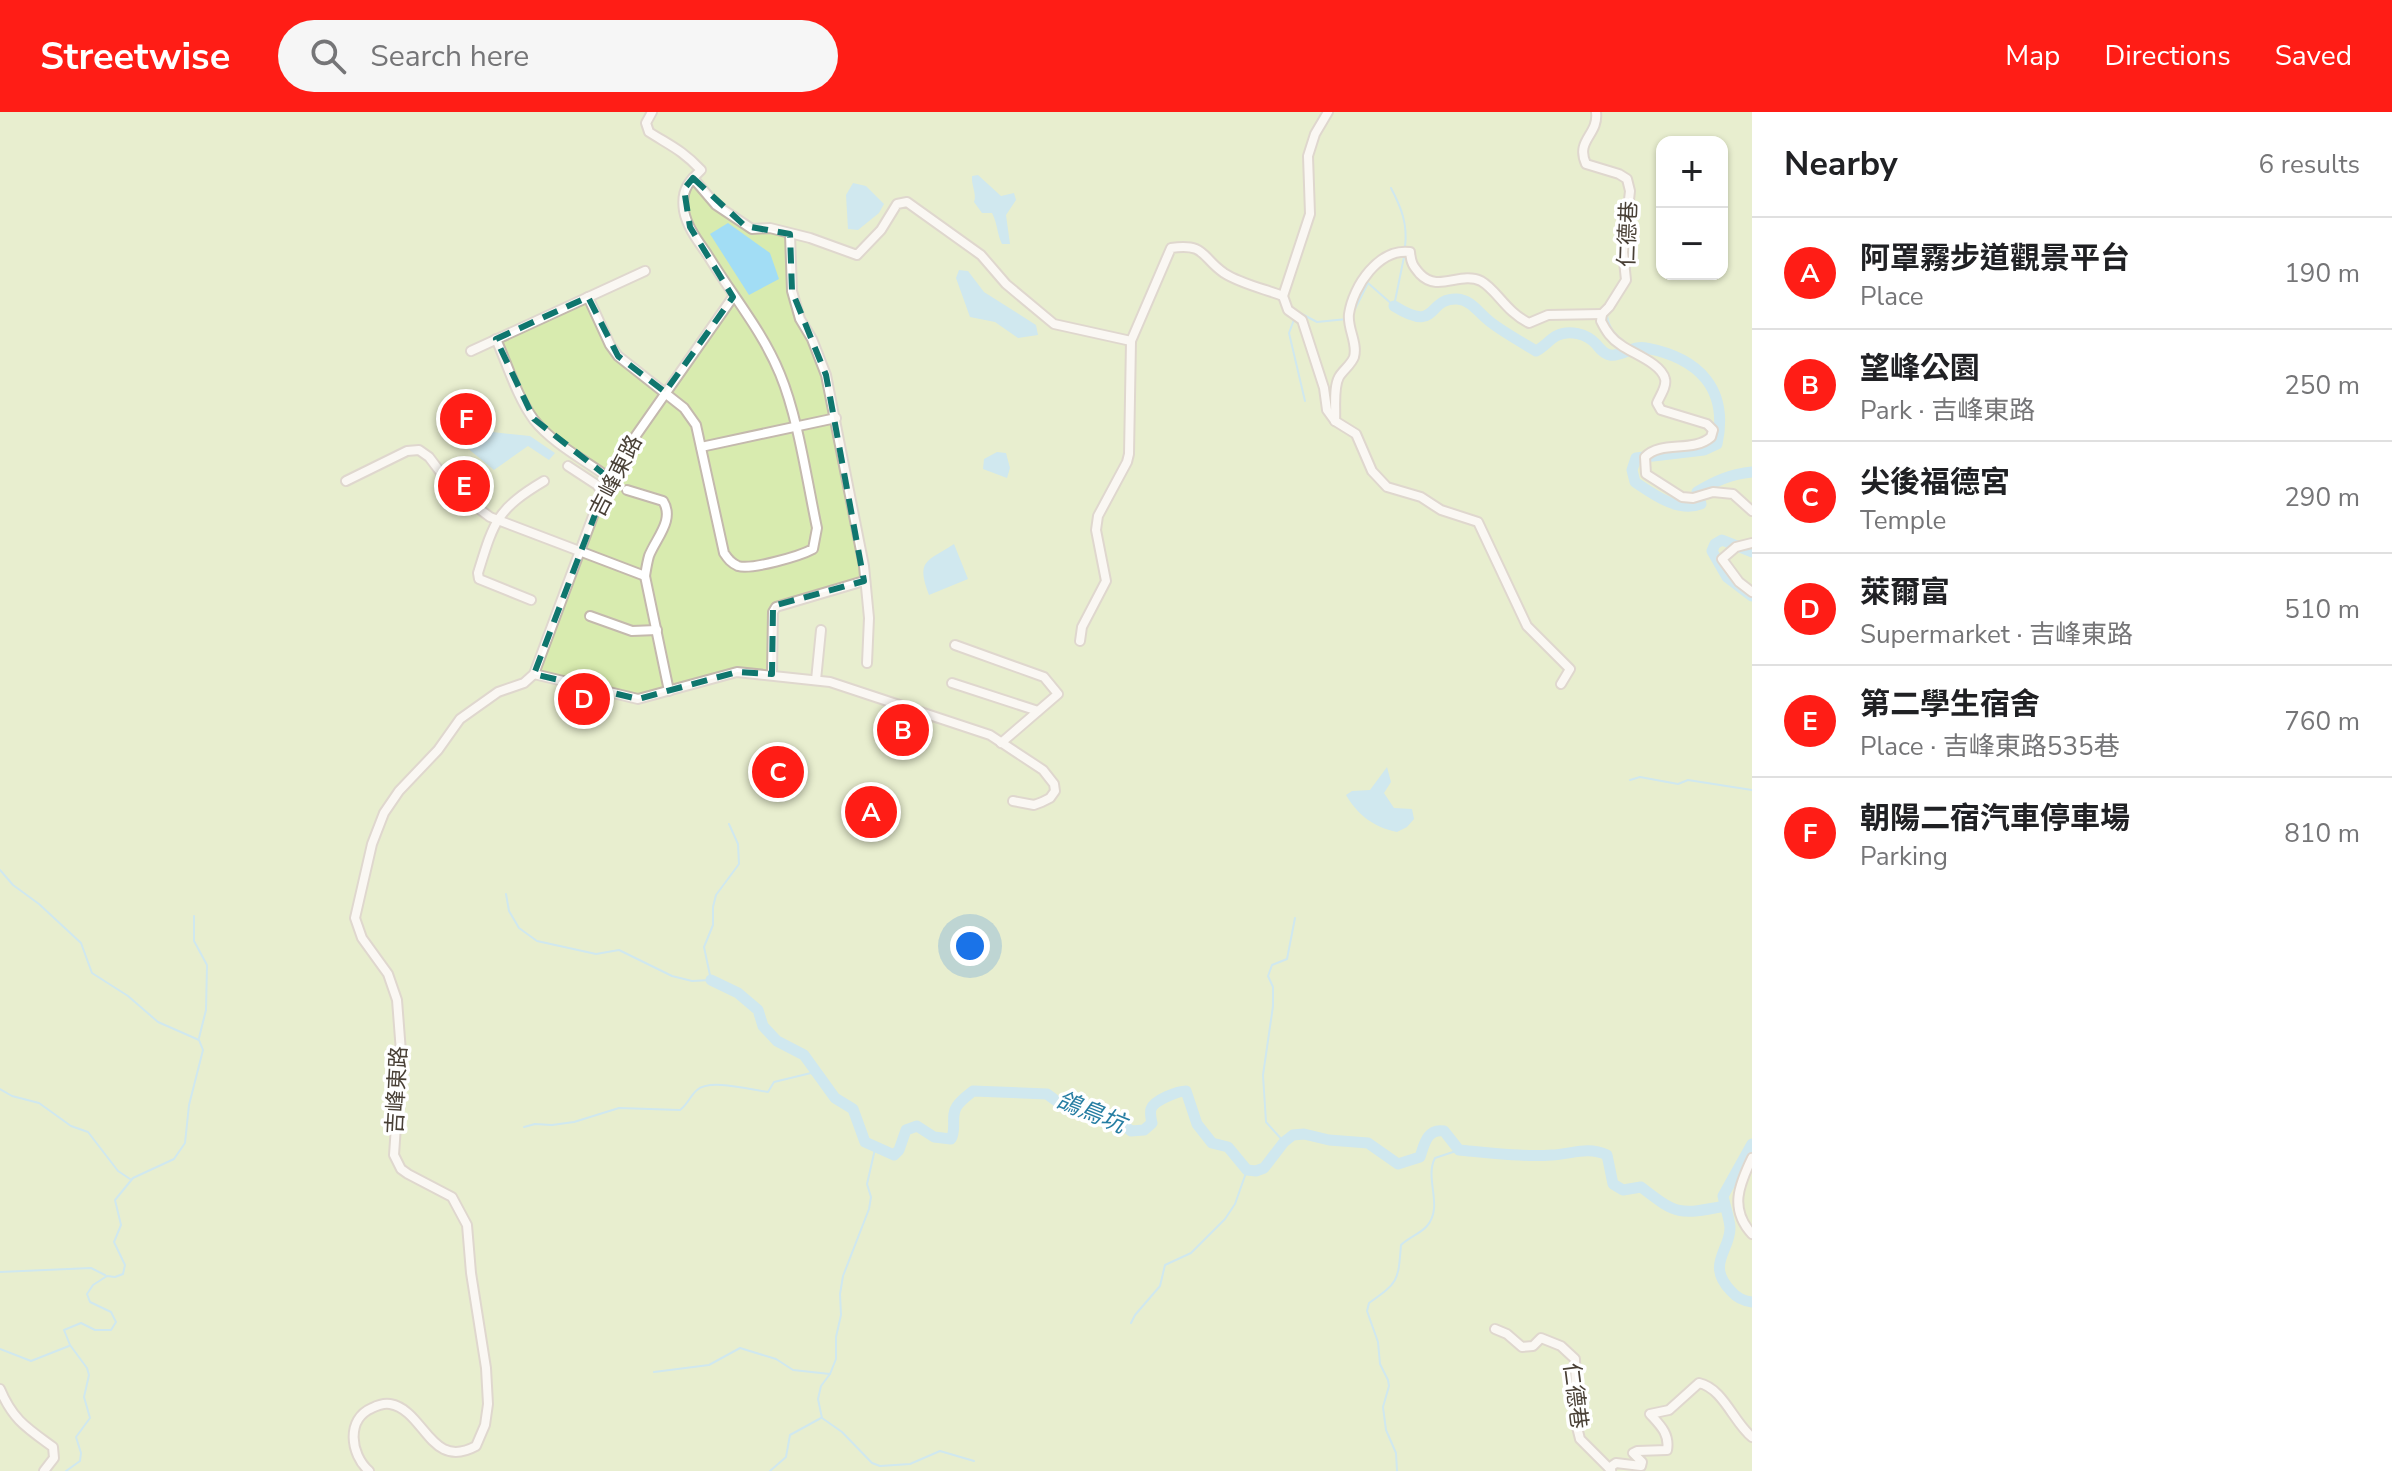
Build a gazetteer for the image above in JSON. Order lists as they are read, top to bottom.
{
  "streets": {
    "street": ["仁德巷", "吉峰東路"]
  },
  "water": ["鴿鳥坑"],
  "page": {
    "header": "Streetwise",
    "search": "Search here",
    "nav": ["Map", "Directions", "Saved"],
    "heading": ["Nearby", "6 results"],
    "map_buttons": ["+", "−"],
    "list": [
      {
        "mark": "A",
        "name": "阿罩霧步道觀景平台",
        "note": "Place",
        "value": "190 m"
      },
      {
        "mark": "B",
        "name": "望峰公園",
        "note": "Park · 吉峰東路",
        "value": "250 m"
      },
      {
        "mark": "C",
        "name": "尖後福德宮",
        "note": "Temple",
        "value": "290 m"
      },
      {
        "mark": "D",
        "name": "萊爾富",
        "note": "Supermarket · 吉峰東路",
        "value": "510 m"
      },
      {
        "mark": "E",
        "name": "第二學生宿舍",
        "note": "Place · 吉峰東路535巷",
        "value": "760 m"
      },
      {
        "mark": "F",
        "name": "朝陽二宿汽車停車場",
        "note": "Parking",
        "value": "810 m"
      }
    ],
    "pins": [
      "F",
      "E",
      "D",
      "B",
      "C",
      "A"
    ]
  }
}
